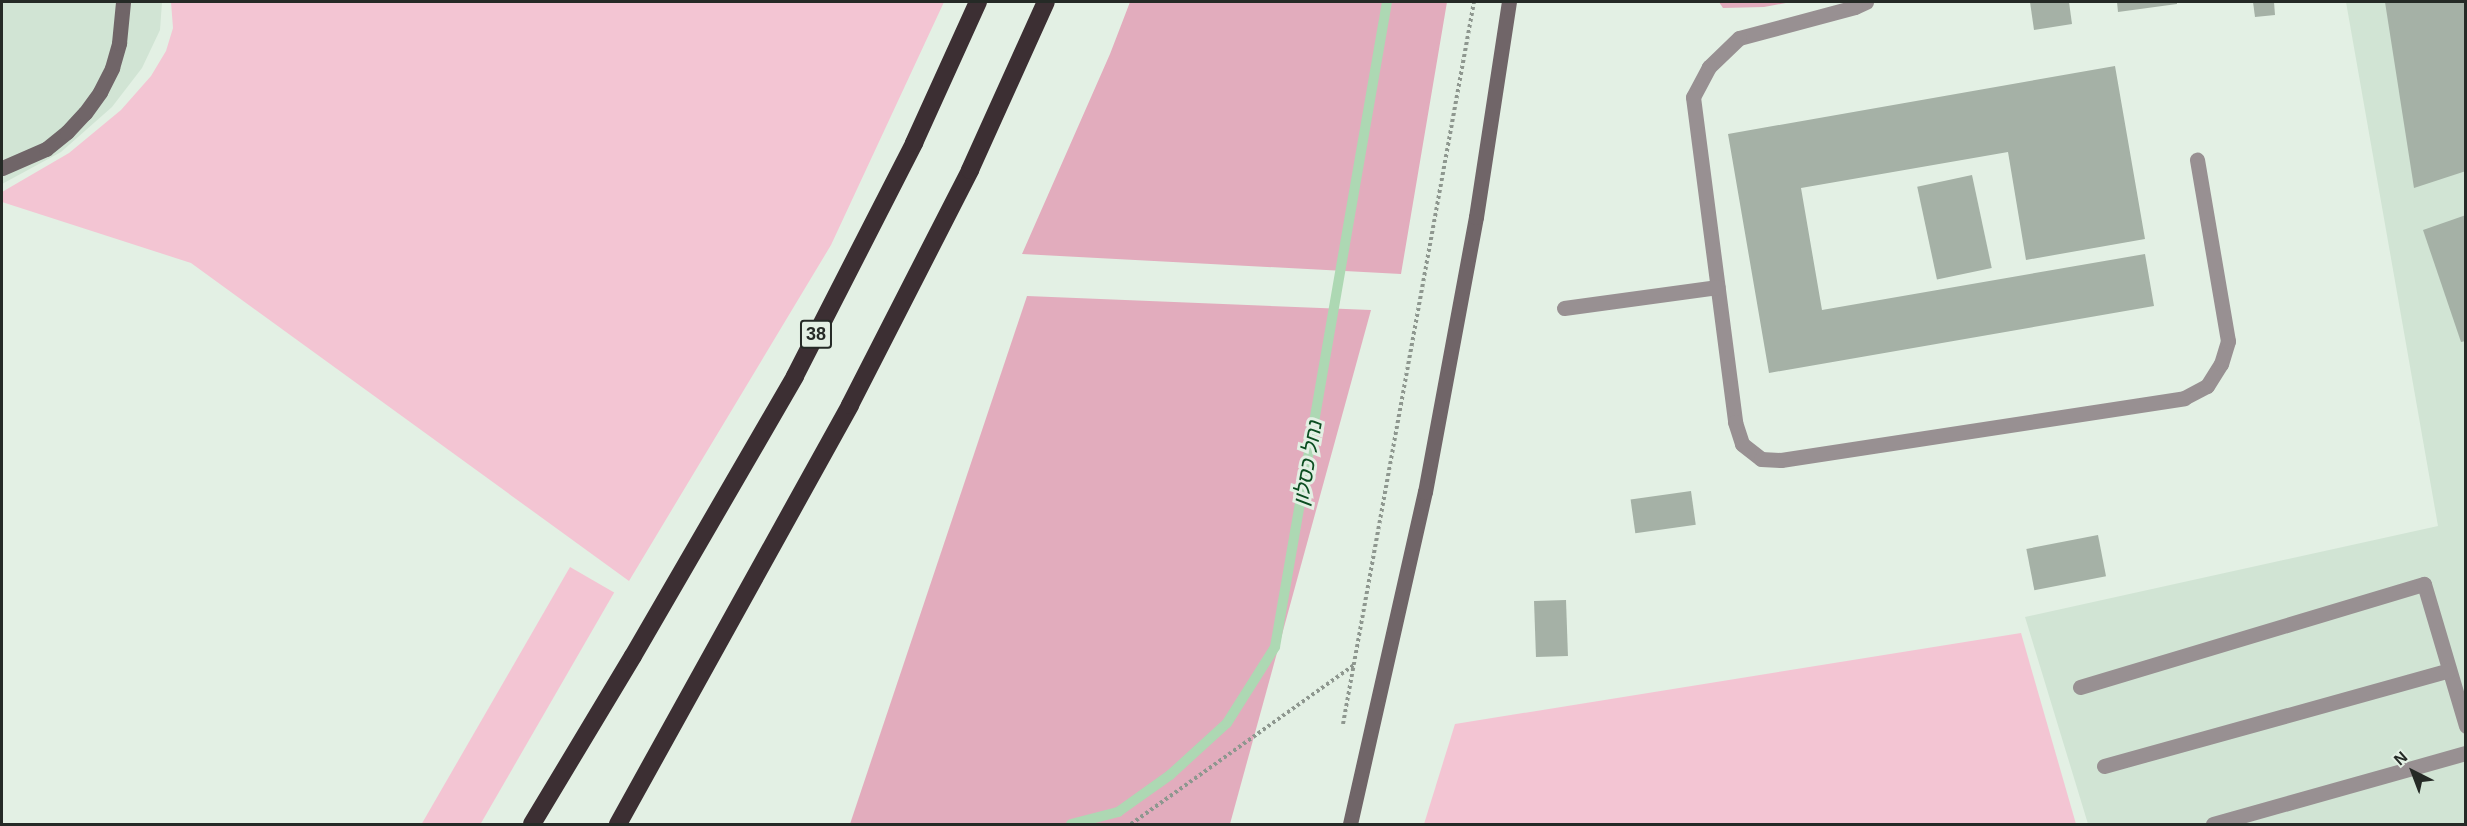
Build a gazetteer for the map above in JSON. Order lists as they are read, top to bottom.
{
  "streets": {
    "highway": ["38"]
  },
  "water": ["נחל כסלון"],
  "north": "top left"
}
